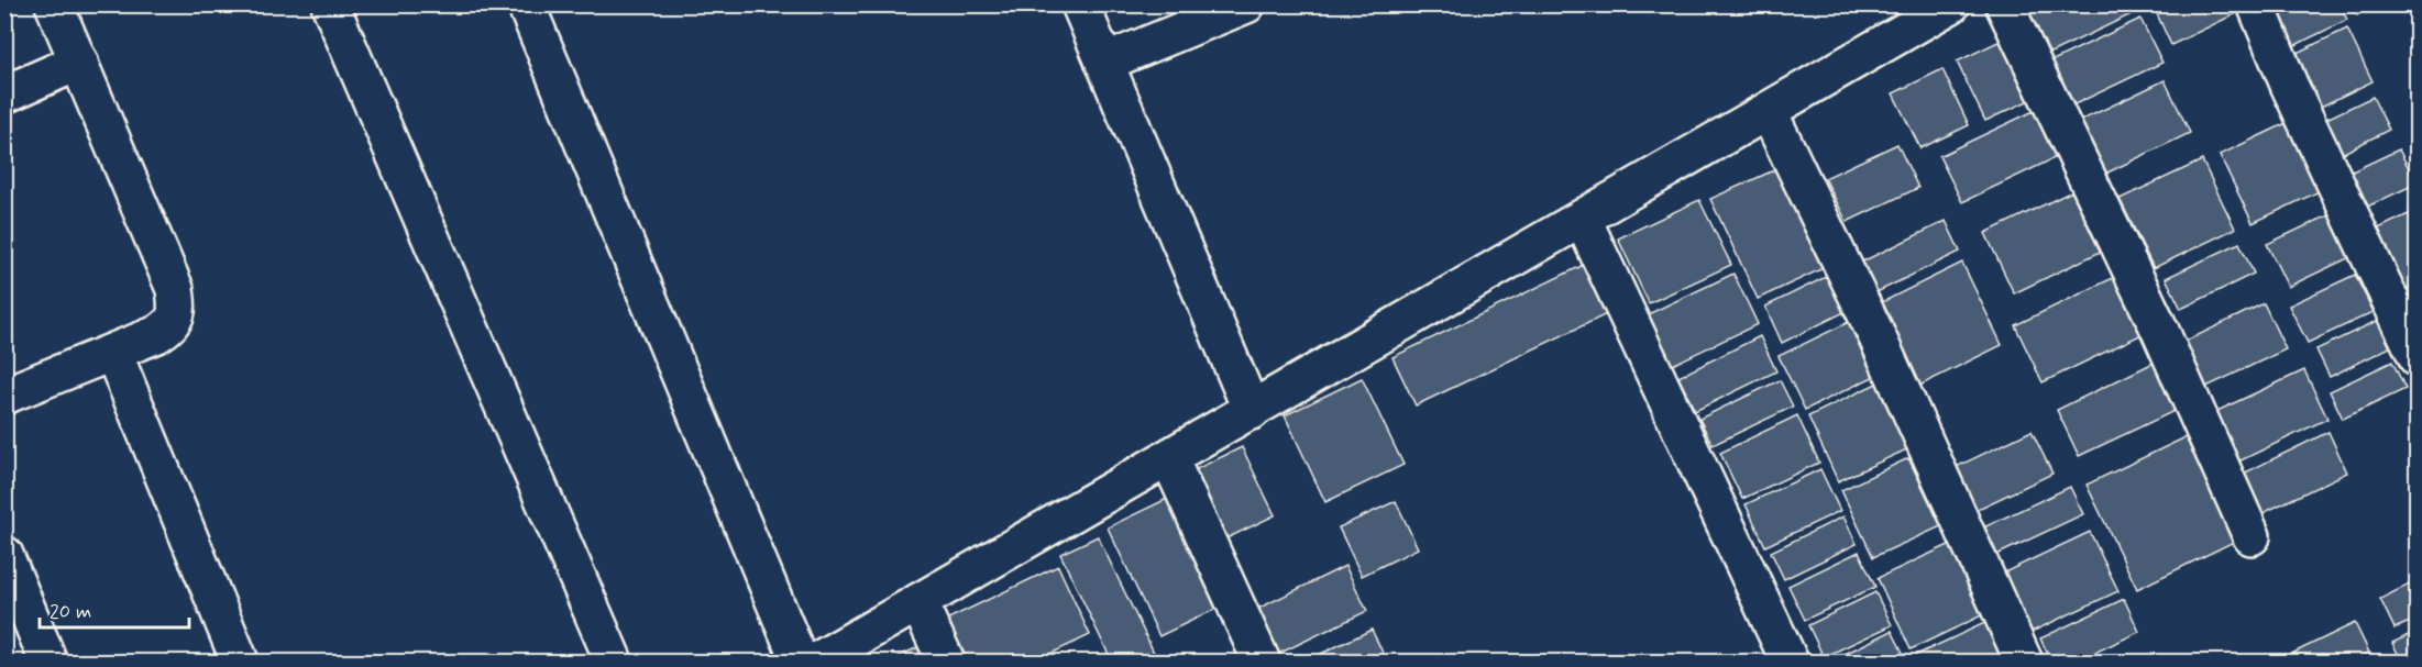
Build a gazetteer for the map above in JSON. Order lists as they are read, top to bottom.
{
  "scale_bar": "20 m"
}
